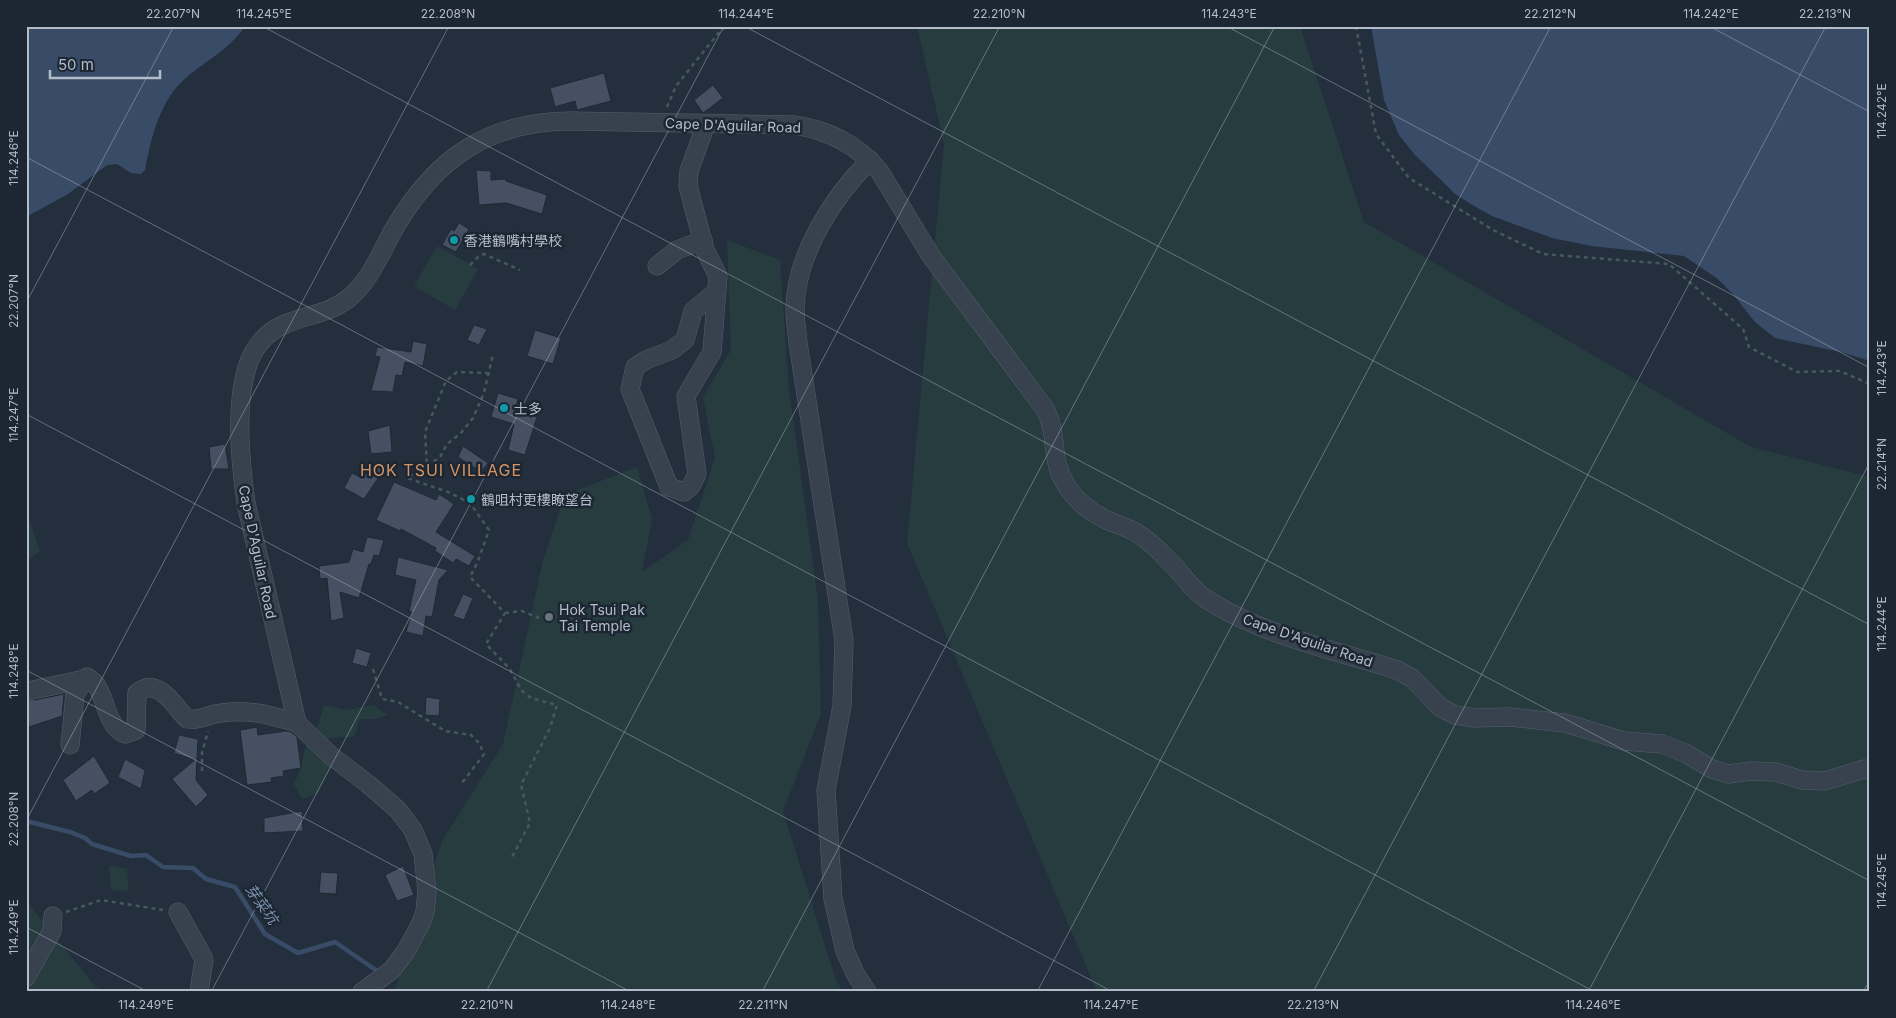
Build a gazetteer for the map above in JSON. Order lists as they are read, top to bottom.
{
  "streets": {
    "street": ["Cape D'Aguilar Road"]
  },
  "districts": ["HOK TSUI VILLAGE"],
  "water": ["芽菜坑"],
  "places": [
    "香港鶴嘴村學校",
    "士多",
    "鶴咀村更樓瞭望台",
    "Hok Tsui Pak Tai Temple"
  ],
  "scale_bar": "50 m",
  "coordinates": [
    "22.207°N",
    "114.245°E",
    "22.208°N",
    "114.244°E",
    "22.210°N",
    "114.243°E",
    "22.212°N",
    "114.242°E",
    "22.213°N",
    "114.246°E",
    "114.247°E",
    "22.214°N",
    "114.248°E",
    "114.249°E",
    "22.211°N"
  ]
}
